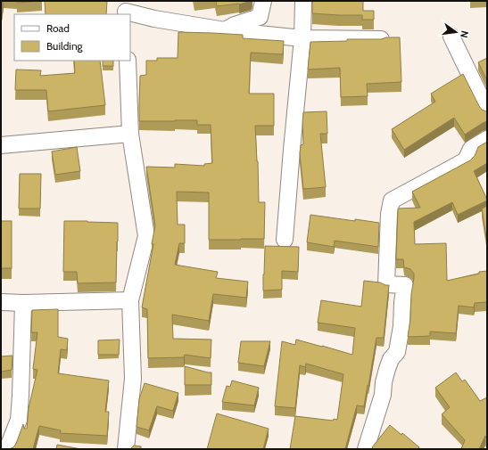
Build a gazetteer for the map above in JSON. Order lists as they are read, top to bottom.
{
  "legend": ["Road", "Building"],
  "north": "right"
}
